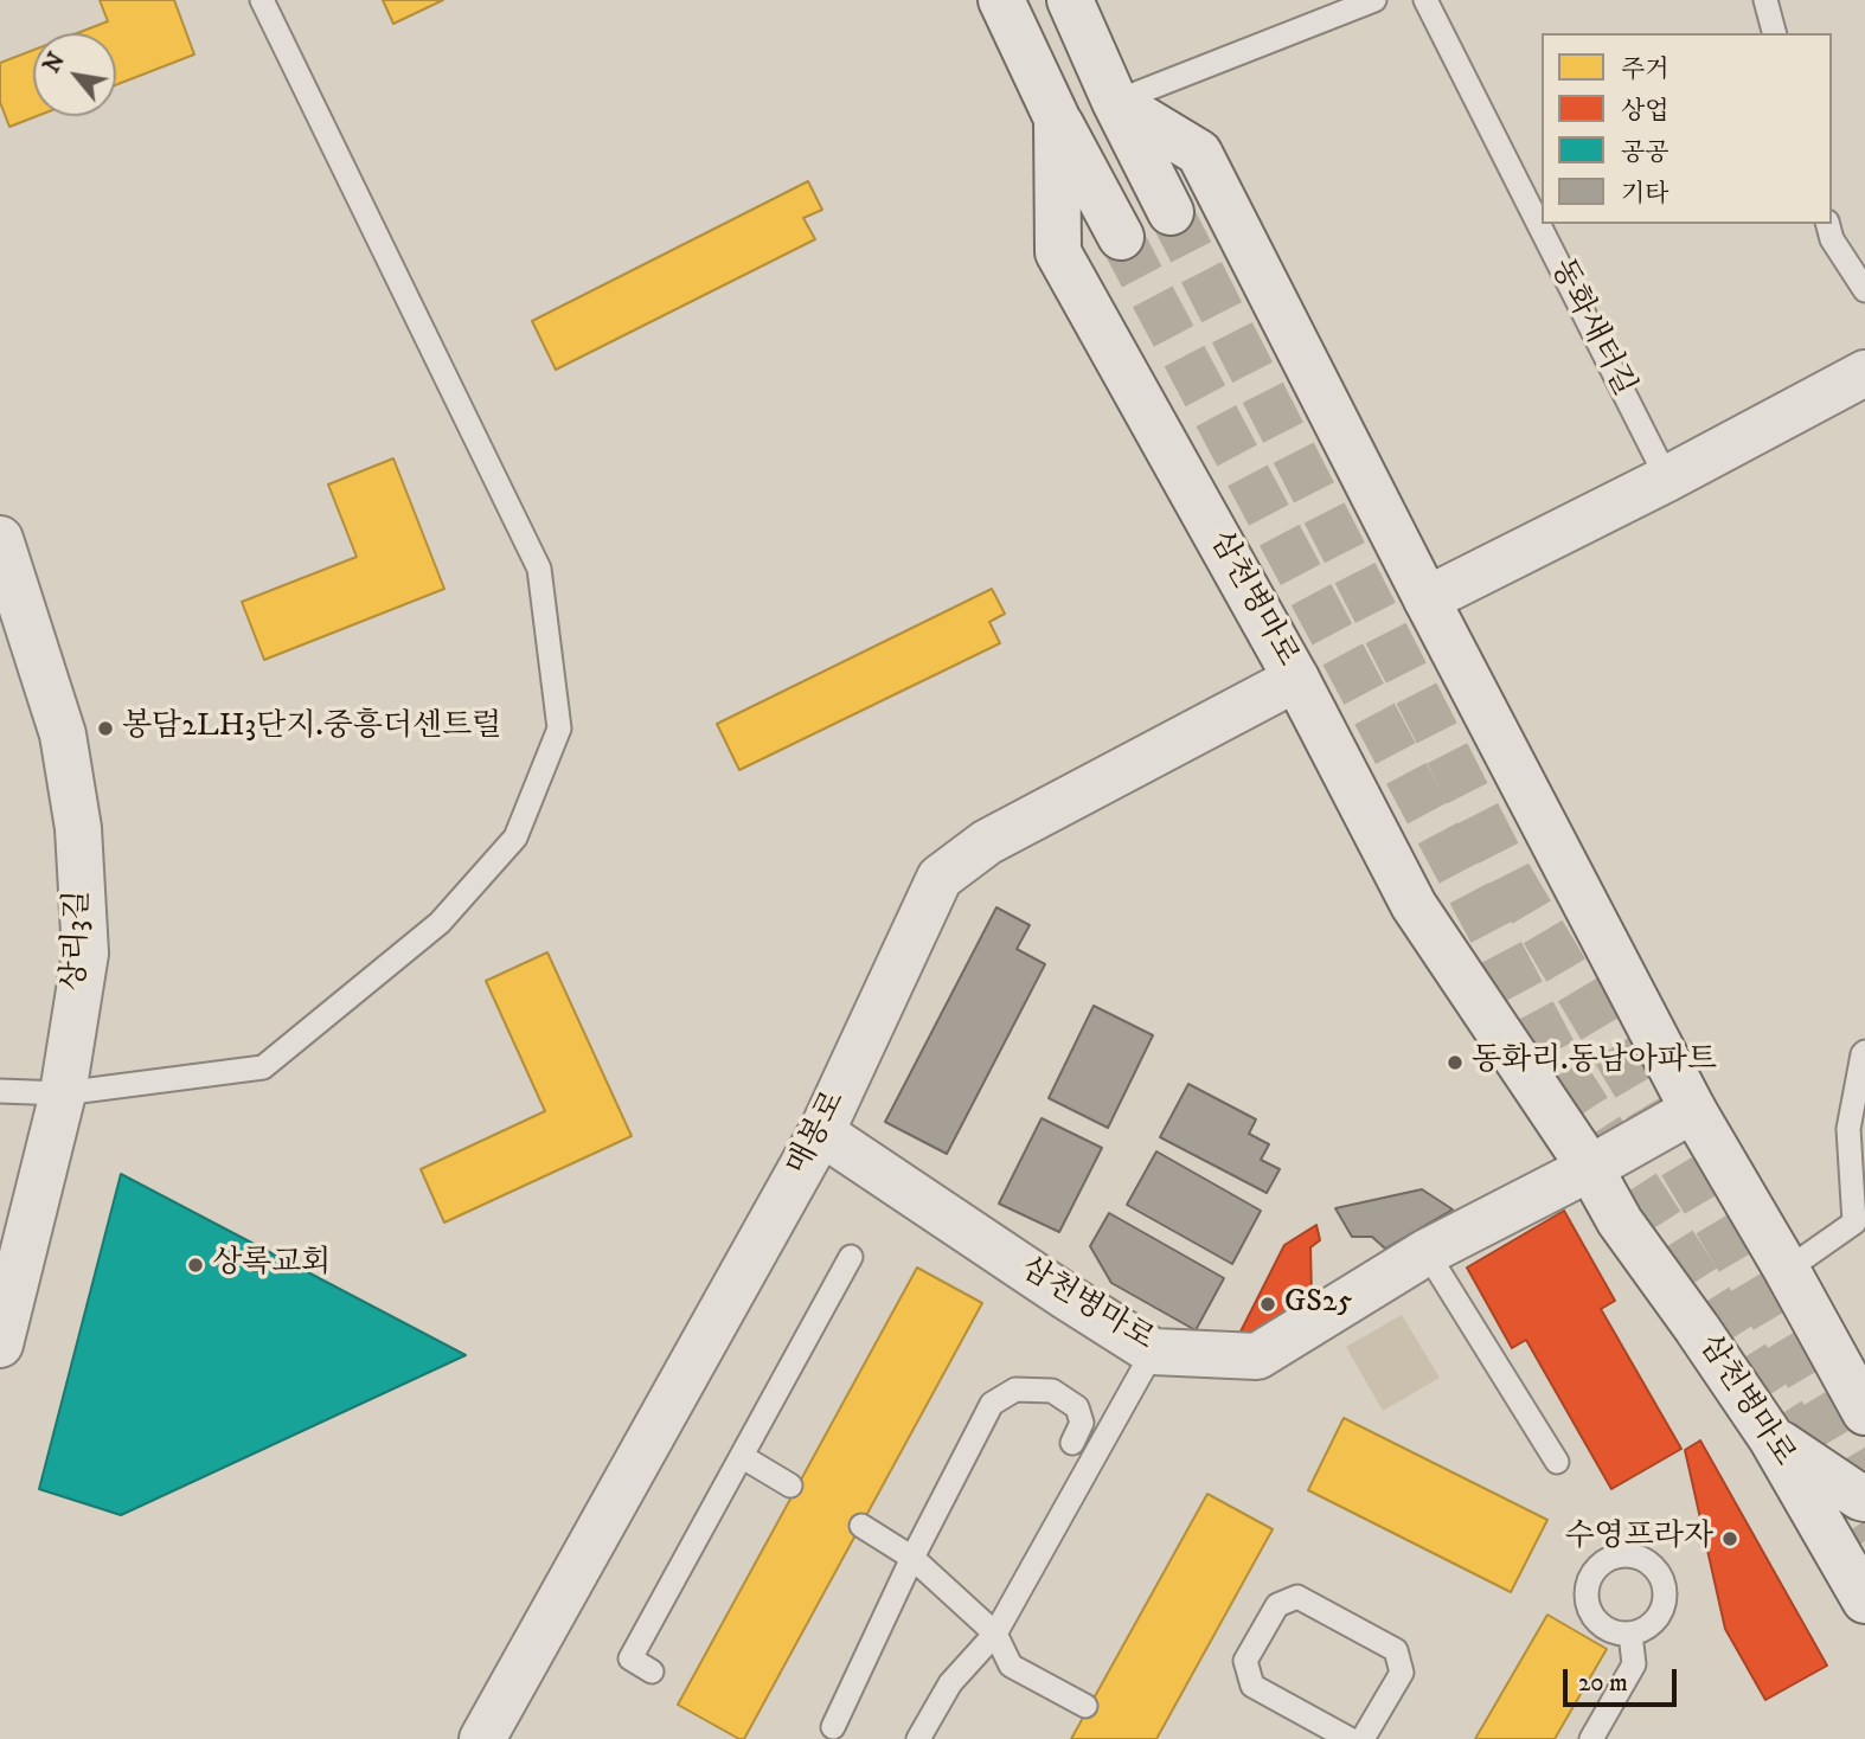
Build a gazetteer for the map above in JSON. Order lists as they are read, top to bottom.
{
  "streets": {
    "main road": ["삼천병마로", "상리3길", "매봉로"],
    "lane": ["동화새터길"]
  },
  "crossings": [
    ["삼천병마로", "매봉로"]
  ],
  "places": [
    "봉담2LH3단지.중흥더센트럴",
    "동화리.동남아파트",
    "상록교회",
    "GS25",
    "수영프라자"
  ],
  "legend": [
    "주거",
    "상업",
    "공공",
    "기타"
  ],
  "scale_bar": "20 m",
  "north": "top left"
}
